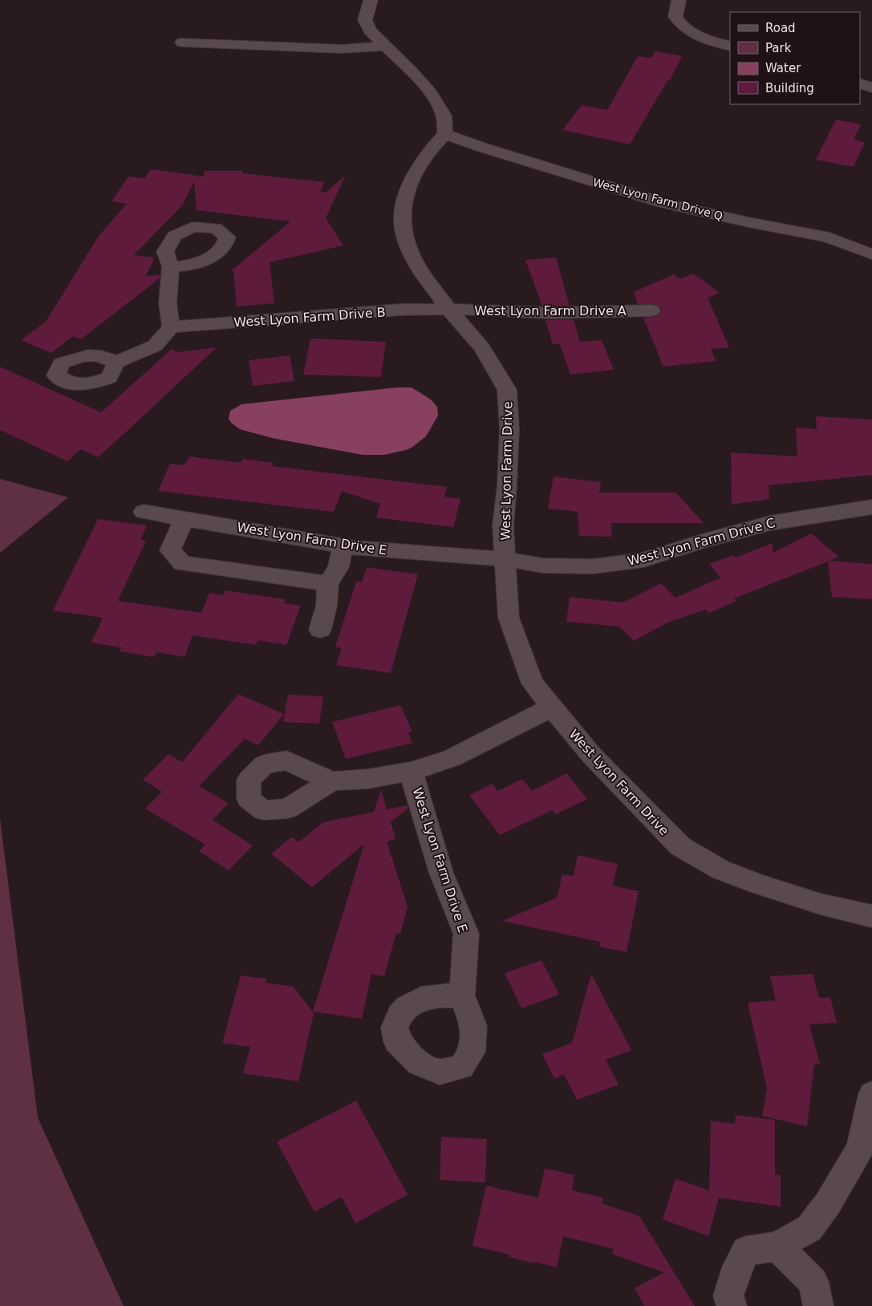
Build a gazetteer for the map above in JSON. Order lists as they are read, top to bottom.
{
  "streets": {
    "street": [
      "West Lyon Farm Drive Q",
      "West Lyon Farm Drive A",
      "West Lyon Farm Drive B",
      "West Lyon Farm Drive",
      "West Lyon Farm Drive E",
      "West Lyon Farm Drive C"
    ]
  },
  "crossings": [
    ["West Lyon Farm Drive Q", "West Lyon Farm Drive"],
    ["West Lyon Farm Drive A", "West Lyon Farm Drive B"],
    ["West Lyon Farm Drive A", "West Lyon Farm Drive"],
    ["West Lyon Farm Drive B", "West Lyon Farm Drive"],
    ["West Lyon Farm Drive", "West Lyon Farm Drive E"],
    ["West Lyon Farm Drive", "West Lyon Farm Drive C"],
    ["West Lyon Farm Drive E", "West Lyon Farm Drive C"]
  ],
  "legend": [
    "Road",
    "Park",
    "Water",
    "Building"
  ]
}
